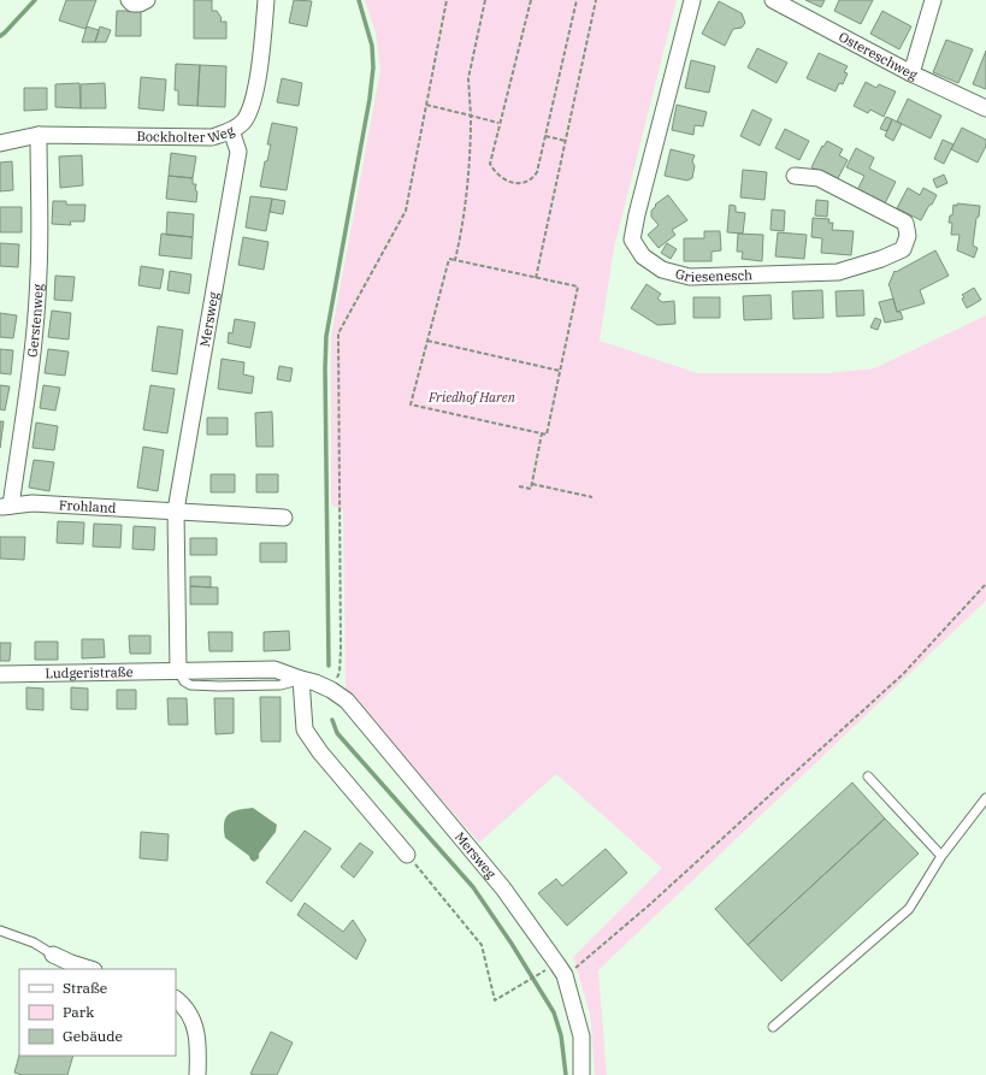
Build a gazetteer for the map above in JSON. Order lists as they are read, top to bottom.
{
  "streets": {
    "street": [
      "Ostereschweg",
      "Bockholter Weg",
      "Griesenesch",
      "Gerstenweg",
      "Mersweg",
      "Frohland",
      "Ludgeristraße"
    ]
  },
  "crossings": [
    ["Bockholter Weg", "Gerstenweg"],
    ["Bockholter Weg", "Mersweg"],
    ["Gerstenweg", "Frohland"],
    ["Mersweg", "Frohland"],
    ["Mersweg", "Ludgeristraße"]
  ],
  "parks": ["Friedhof Haren"],
  "legend": ["Straße", "Park", "Gebäude"]
}
